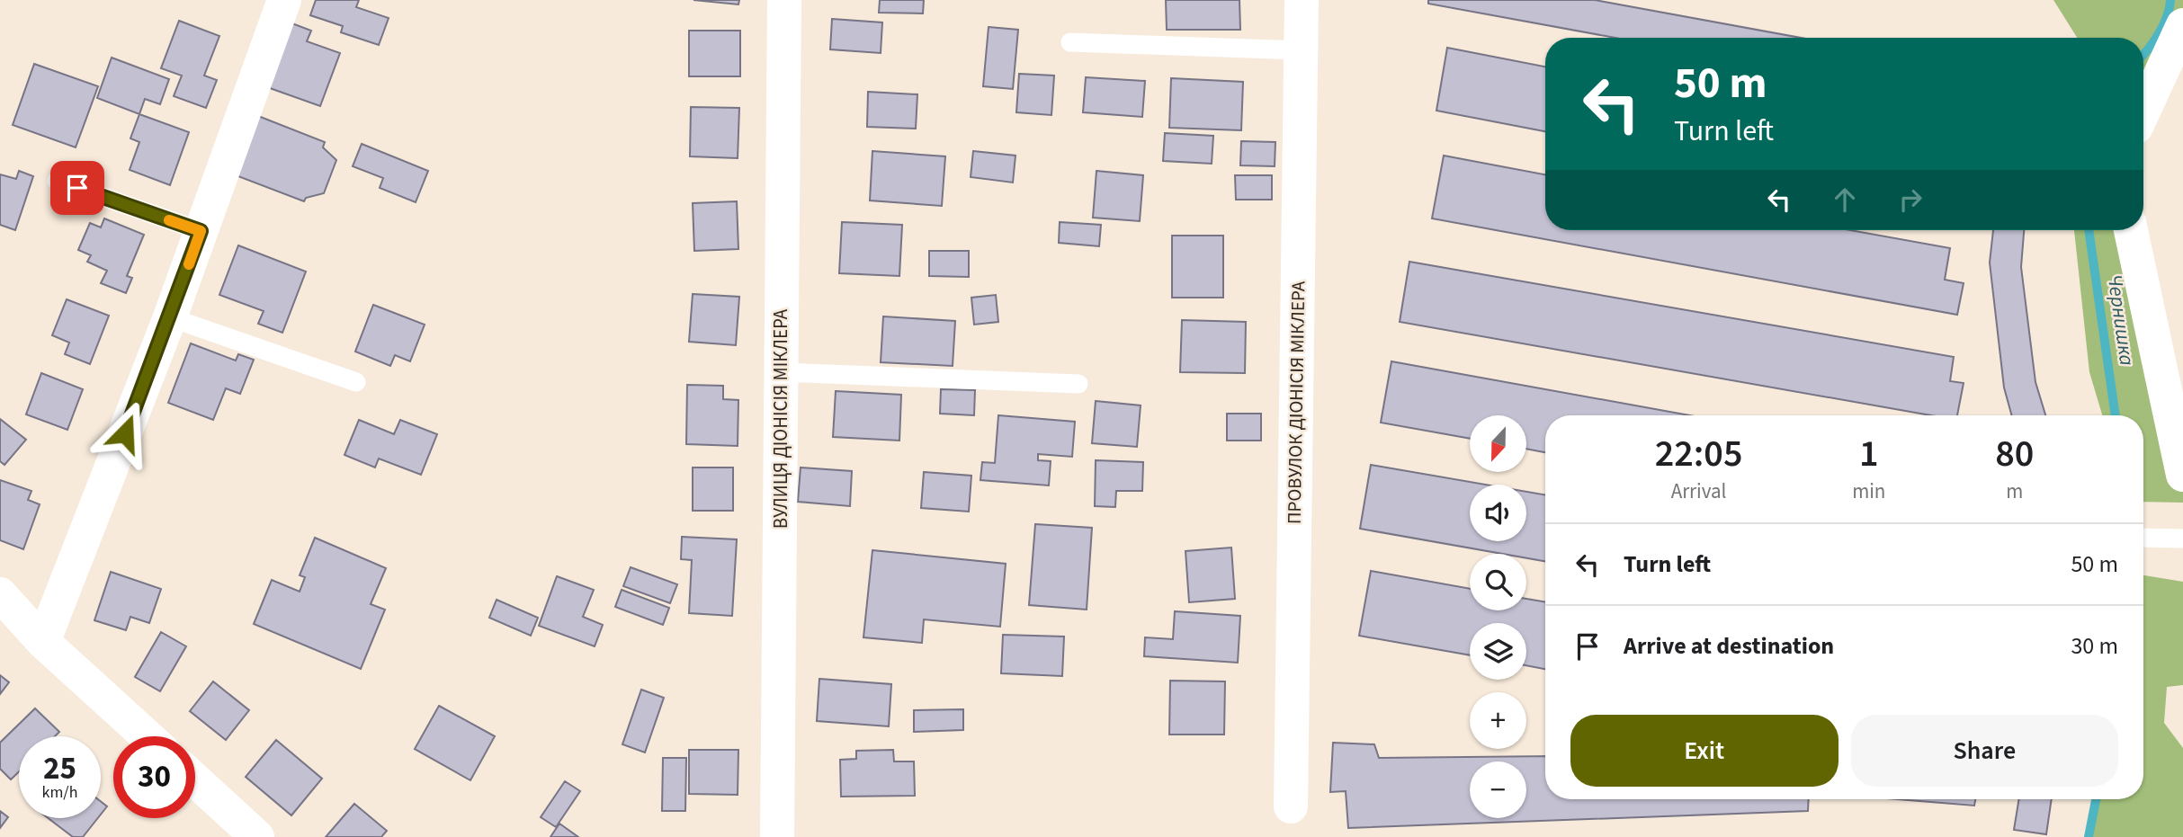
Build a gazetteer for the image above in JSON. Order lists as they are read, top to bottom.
{
  "streets": {
    "street": ["ПРОВУЛОК ДІОНІСІЯ МІКЛЕРА", "ВУЛИЦЯ ДІОНІСІЯ МІКЛЕРА"]
  },
  "water": ["Чернишка"],
  "north": "bottom",
  "page": {
    "turn": ["50 m", "Turn left"],
    "map_buttons": ["+", "−"],
    "eta": [
      "22:05",
      "Arrival",
      "1",
      "min",
      "80",
      "m"
    ],
    "list": [
      {
        "name": "Turn left",
        "value": "50 m"
      },
      {
        "name": "Arrive at destination",
        "value": "30 m"
      }
    ],
    "buttons": ["Exit", "Share"],
    "speed": "25 km/h",
    "limit": "30"
  }
}
